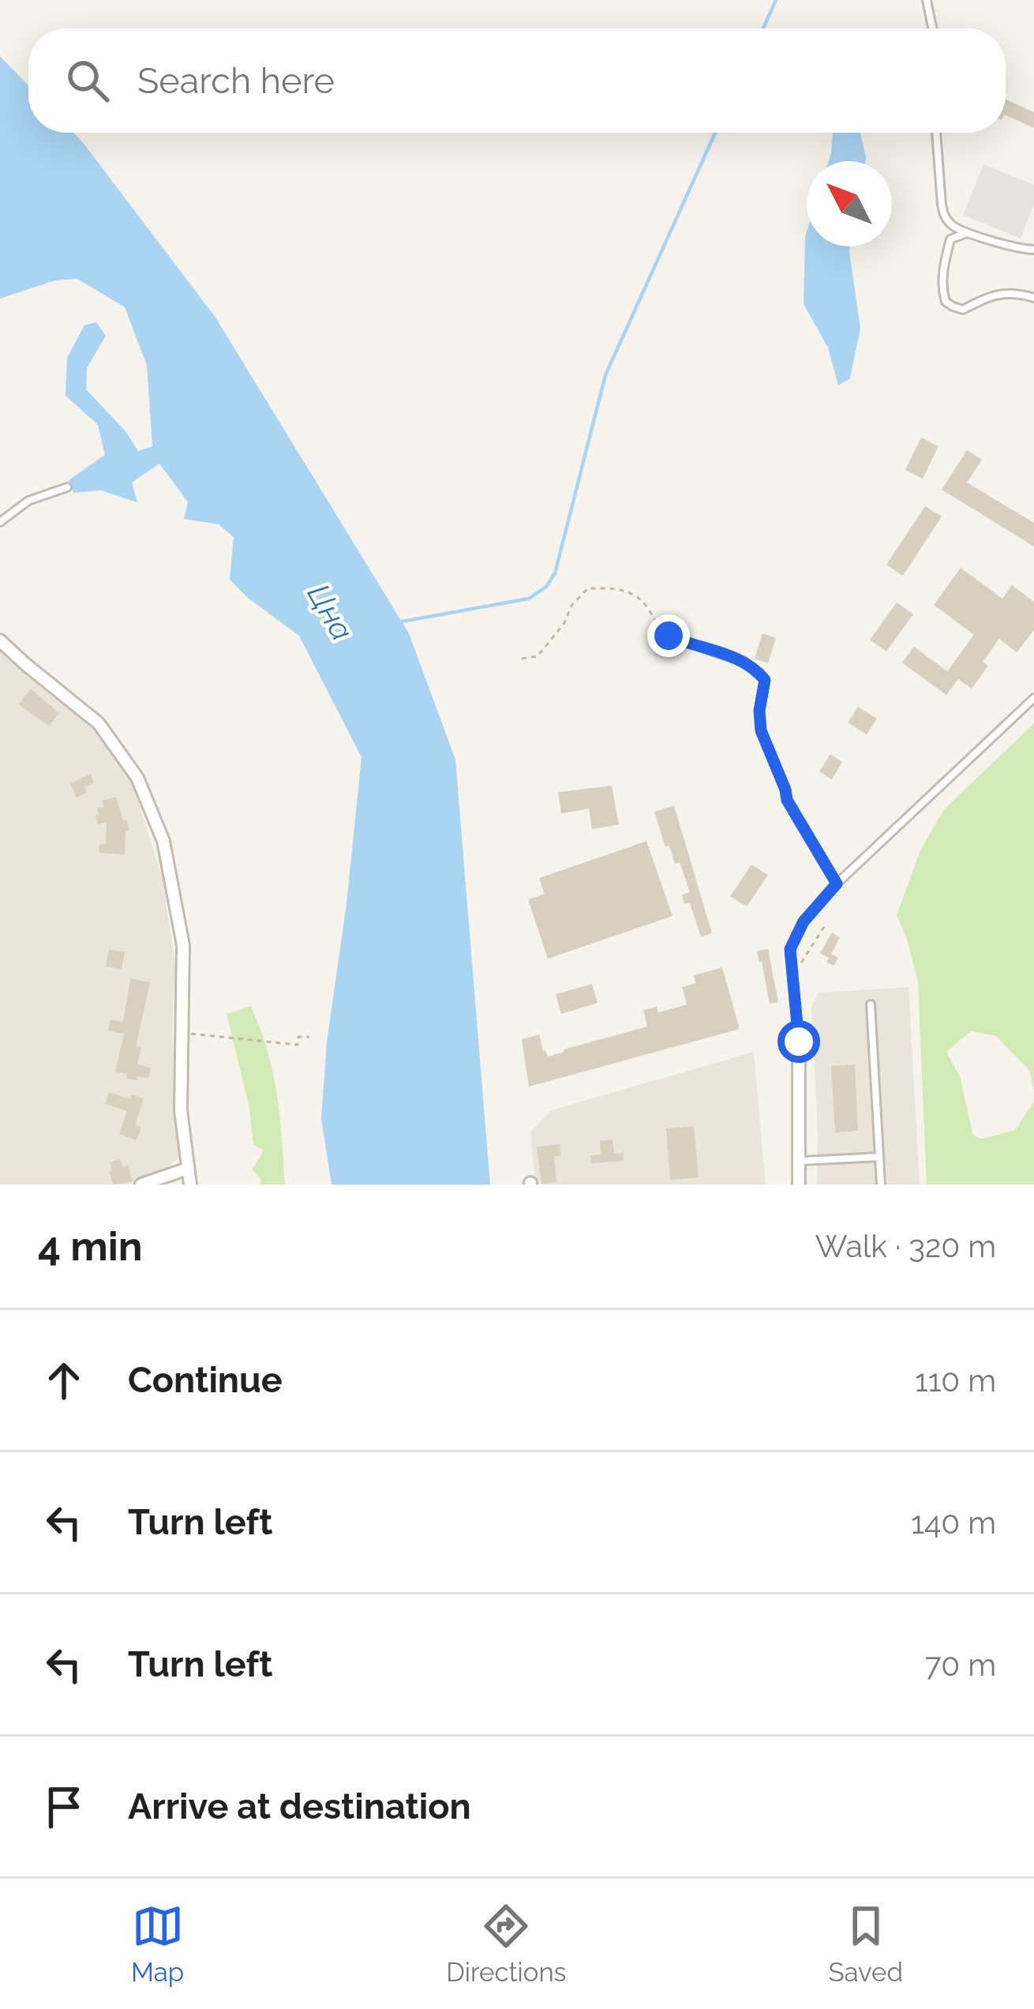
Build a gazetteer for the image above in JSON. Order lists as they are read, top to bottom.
{
  "water": ["Цна"],
  "north": "top left",
  "page": {
    "search": "Search here",
    "heading": ["4 min", "Walk · 320 m"],
    "list": [
      ["Continue", "110 m"],
      ["Turn left", "140 m"],
      ["Turn left", "70 m"],
      "Arrive at destination"
    ],
    "nav": ["Map", "Directions", "Saved"]
  }
}
